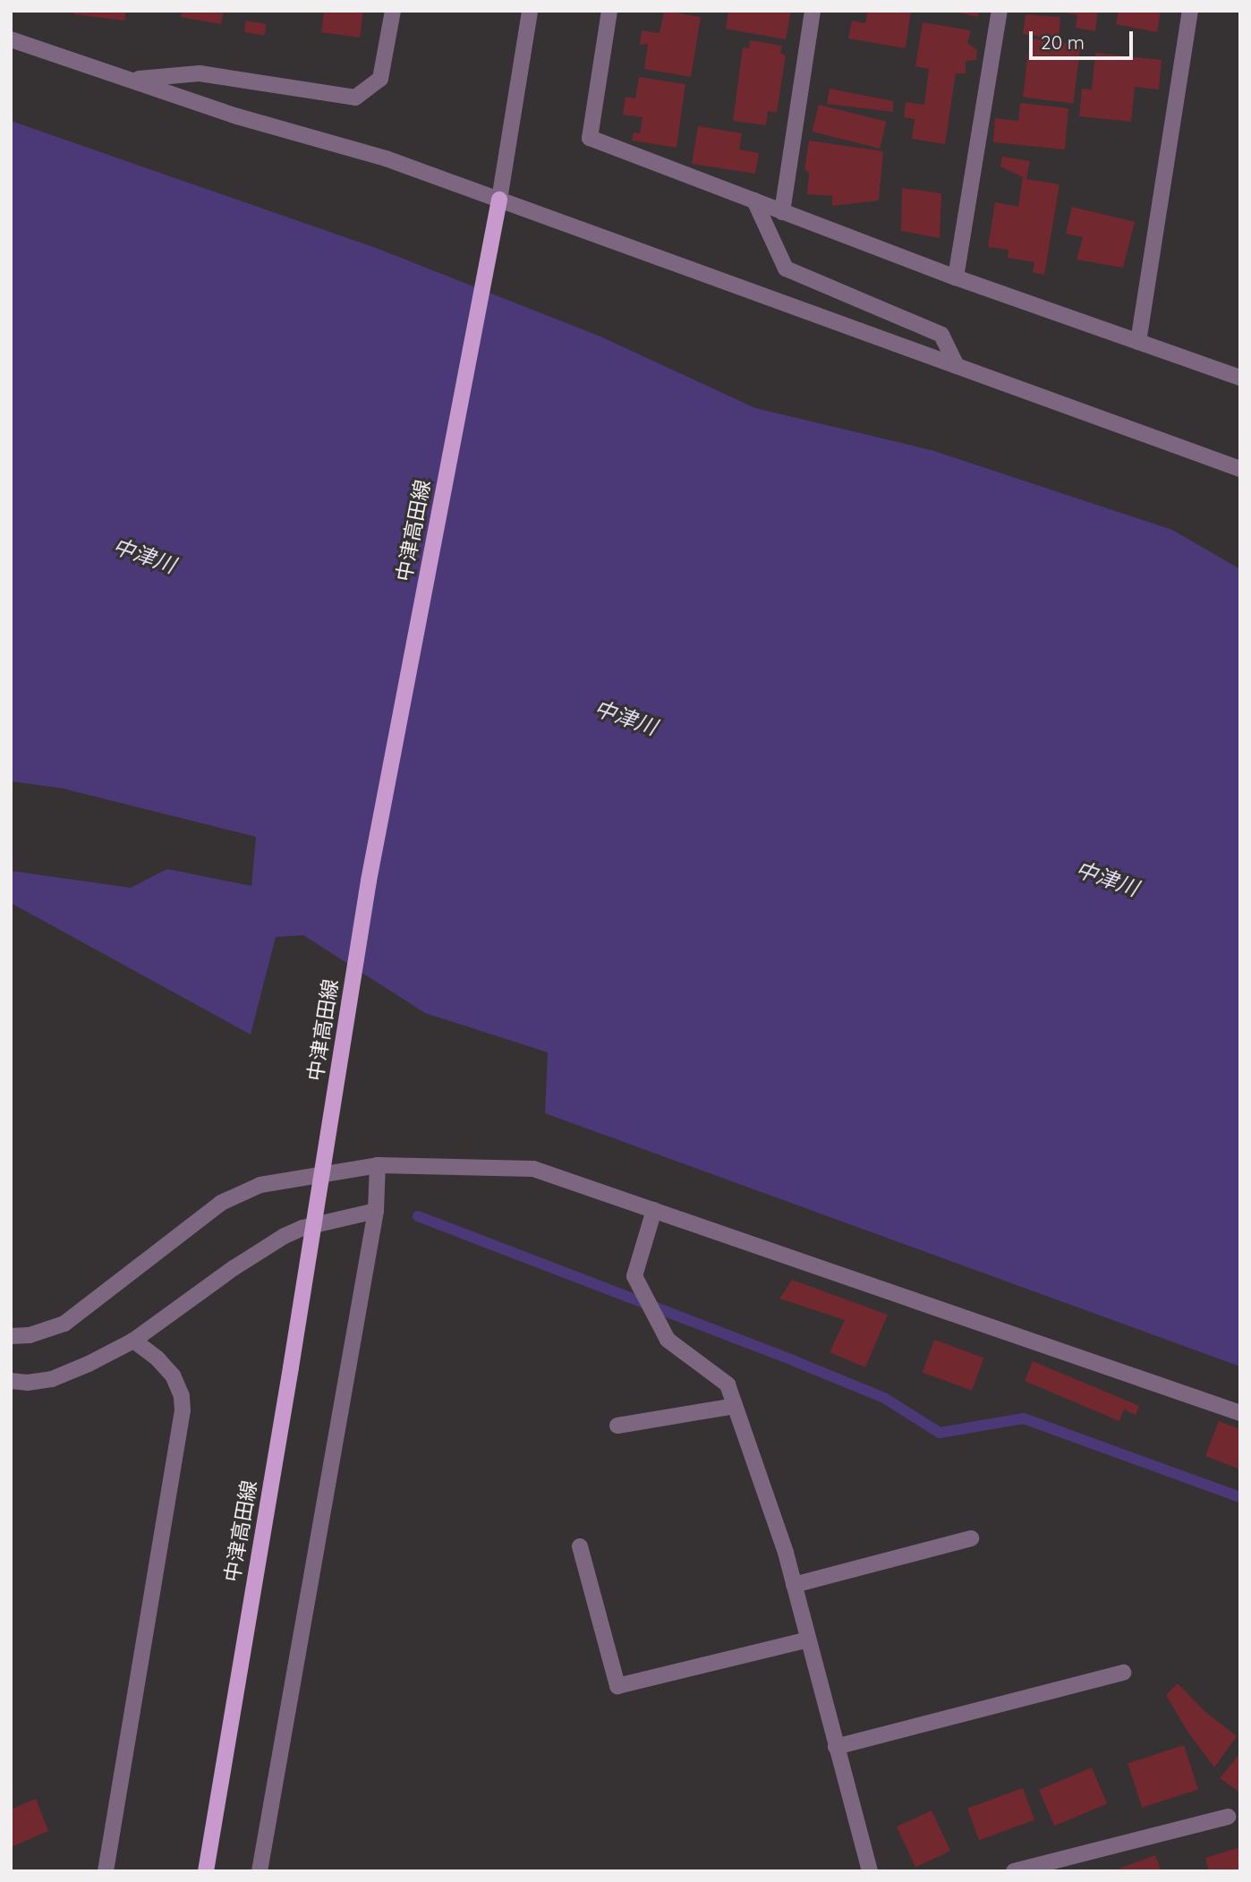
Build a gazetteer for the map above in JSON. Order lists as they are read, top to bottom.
{
  "streets": {
    "main road": ["中津高田線"]
  },
  "water": ["中津川"],
  "scale_bar": "20 m"
}
